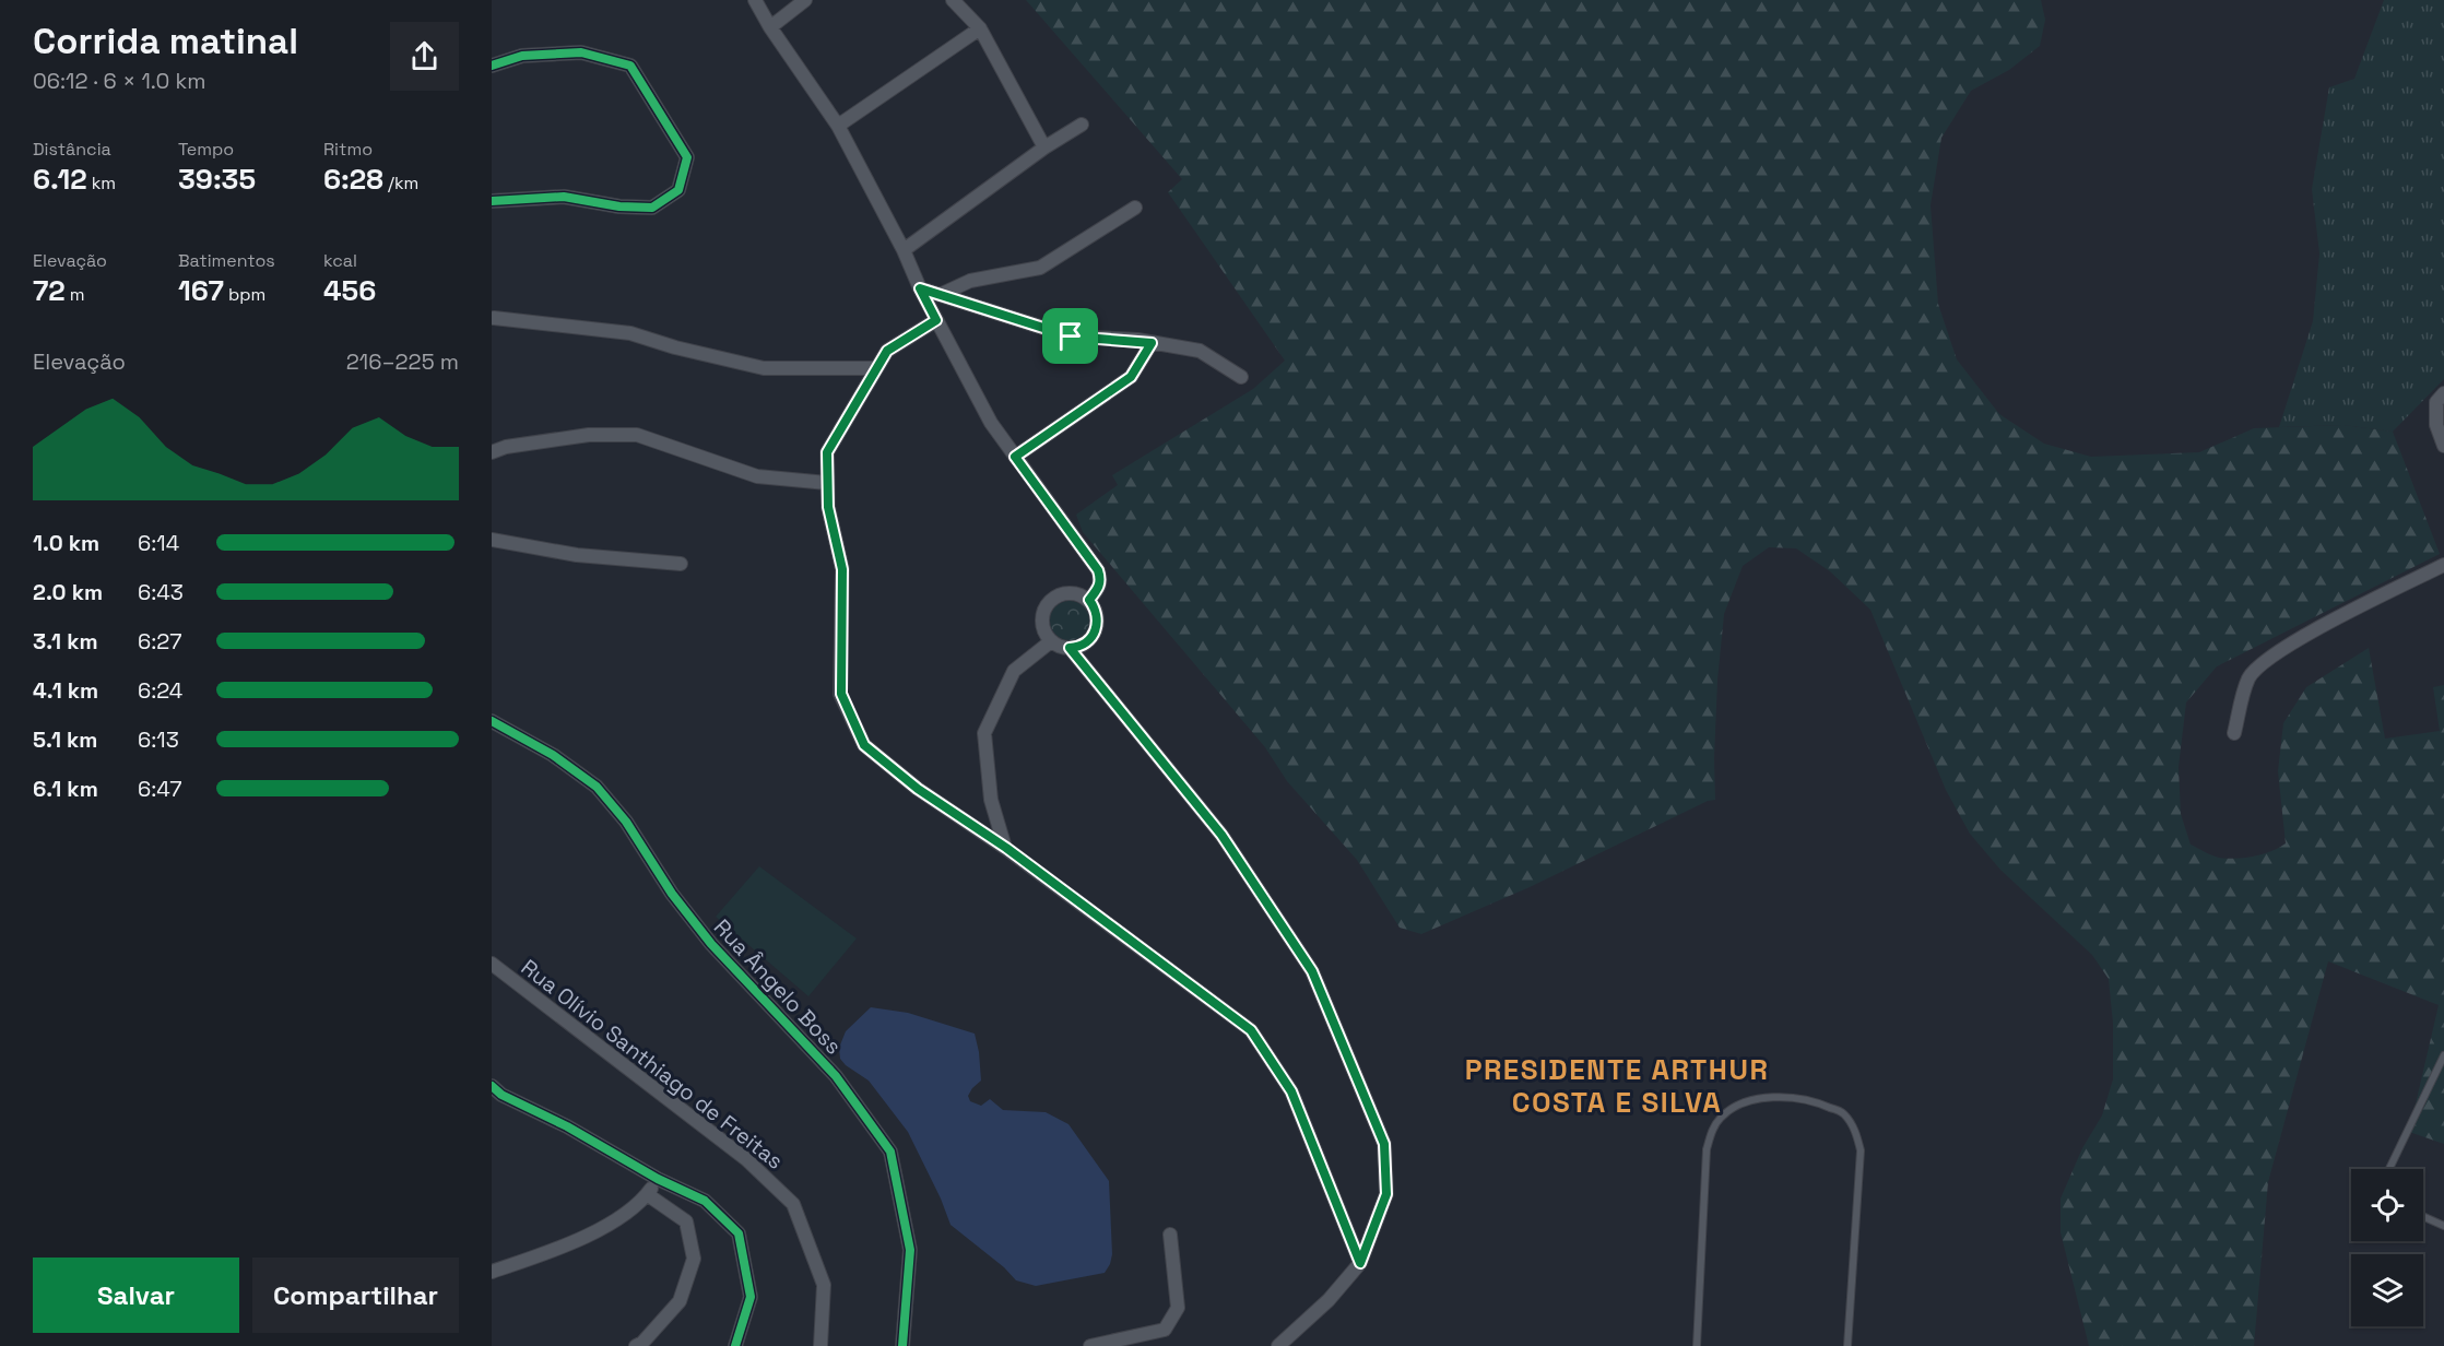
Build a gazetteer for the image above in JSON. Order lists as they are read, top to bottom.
{
  "streets": {
    "street": ["Rua Ângelo Boss", "Rua Olívio Santhiago de Freitas"]
  },
  "districts": ["PRESIDENTE ARTHUR COSTA E SILVA"],
  "page": {
    "heading": ["Corrida matinal", "06:12 · 6 × 1.0 km"],
    "stats": [
      ["Distância", "6.12 km"],
      ["Tempo", "39:35"],
      ["Ritmo", "6:28 /km"],
      ["Elevação", "72 m"],
      ["Batimentos", "167 bpm"],
      ["kcal", "456"]
    ],
    "chart": ["Elevação", "216–225 m"],
    "list": [
      {
        "name": "1.0 km",
        "note": "6:14"
      },
      {
        "name": "2.0 km",
        "note": "6:43"
      },
      {
        "name": "3.1 km",
        "note": "6:27"
      },
      {
        "name": "4.1 km",
        "note": "6:24"
      },
      {
        "name": "5.1 km",
        "note": "6:13"
      },
      {
        "name": "6.1 km",
        "note": "6:47"
      }
    ],
    "buttons": ["Salvar", "Compartilhar"]
  }
}
